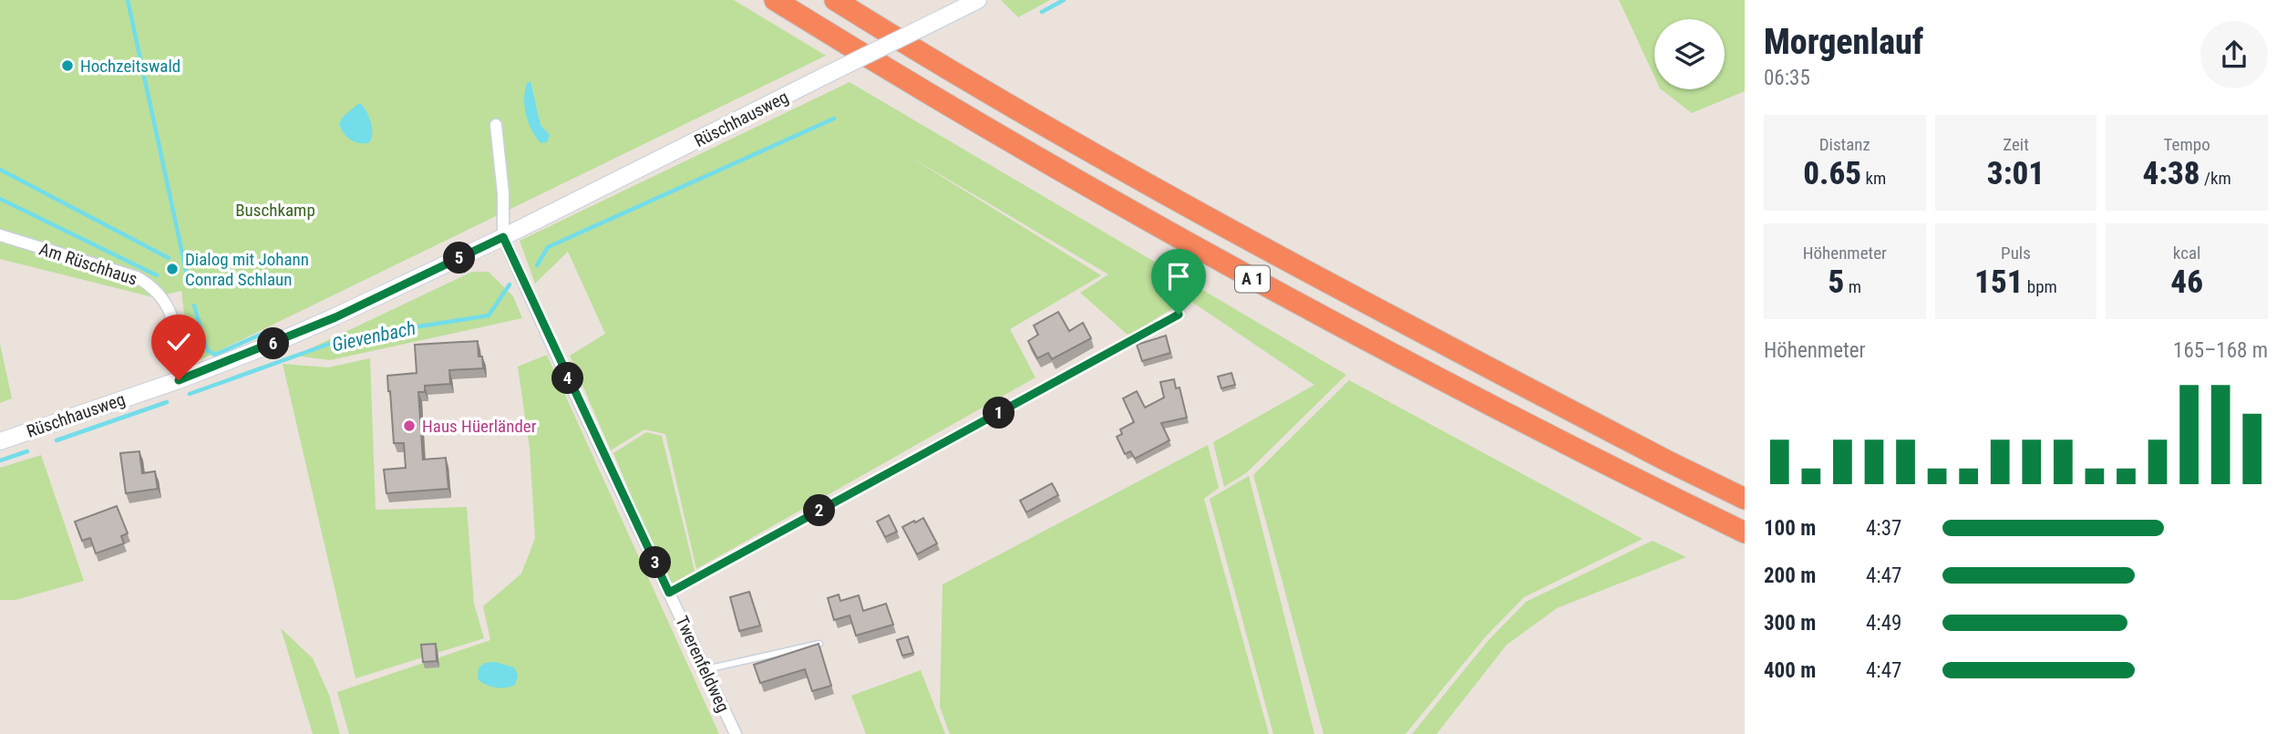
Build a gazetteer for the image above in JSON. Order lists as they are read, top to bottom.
{
  "streets": {
    "highway": ["A 1"],
    "main road": ["Rüschhausweg"],
    "street": ["Am Rüschhaus", "Twerenfeldweg"]
  },
  "crossings": [
    ["Rüschhausweg", "Am Rüschhaus"],
    ["Rüschhausweg", "Twerenfeldweg"]
  ],
  "water": ["Gievenbach"],
  "parks": ["Buschkamp"],
  "places": ["Hochzeitswald", "Dialog mit Johann Conrad Schlaun", "Haus Hüerländer"],
  "page": {
    "heading": ["Morgenlauf", "06:35"],
    "stats": [
      ["Distanz", "0.65 km"],
      ["Zeit", "3:01"],
      ["Tempo", "4:38 /km"],
      ["Höhenmeter", "5 m"],
      ["Puls", "151 bpm"],
      ["kcal", "46"]
    ],
    "pins": [
      "5",
      "6",
      "4",
      "1",
      "2",
      "3"
    ],
    "chart": ["Höhenmeter", "165–168 m"],
    "list": [
      {
        "name": "100 m",
        "note": "4:37"
      },
      {
        "name": "200 m",
        "note": "4:47"
      },
      {
        "name": "300 m",
        "note": "4:49"
      },
      {
        "name": "400 m",
        "note": "4:47"
      }
    ]
  }
}
